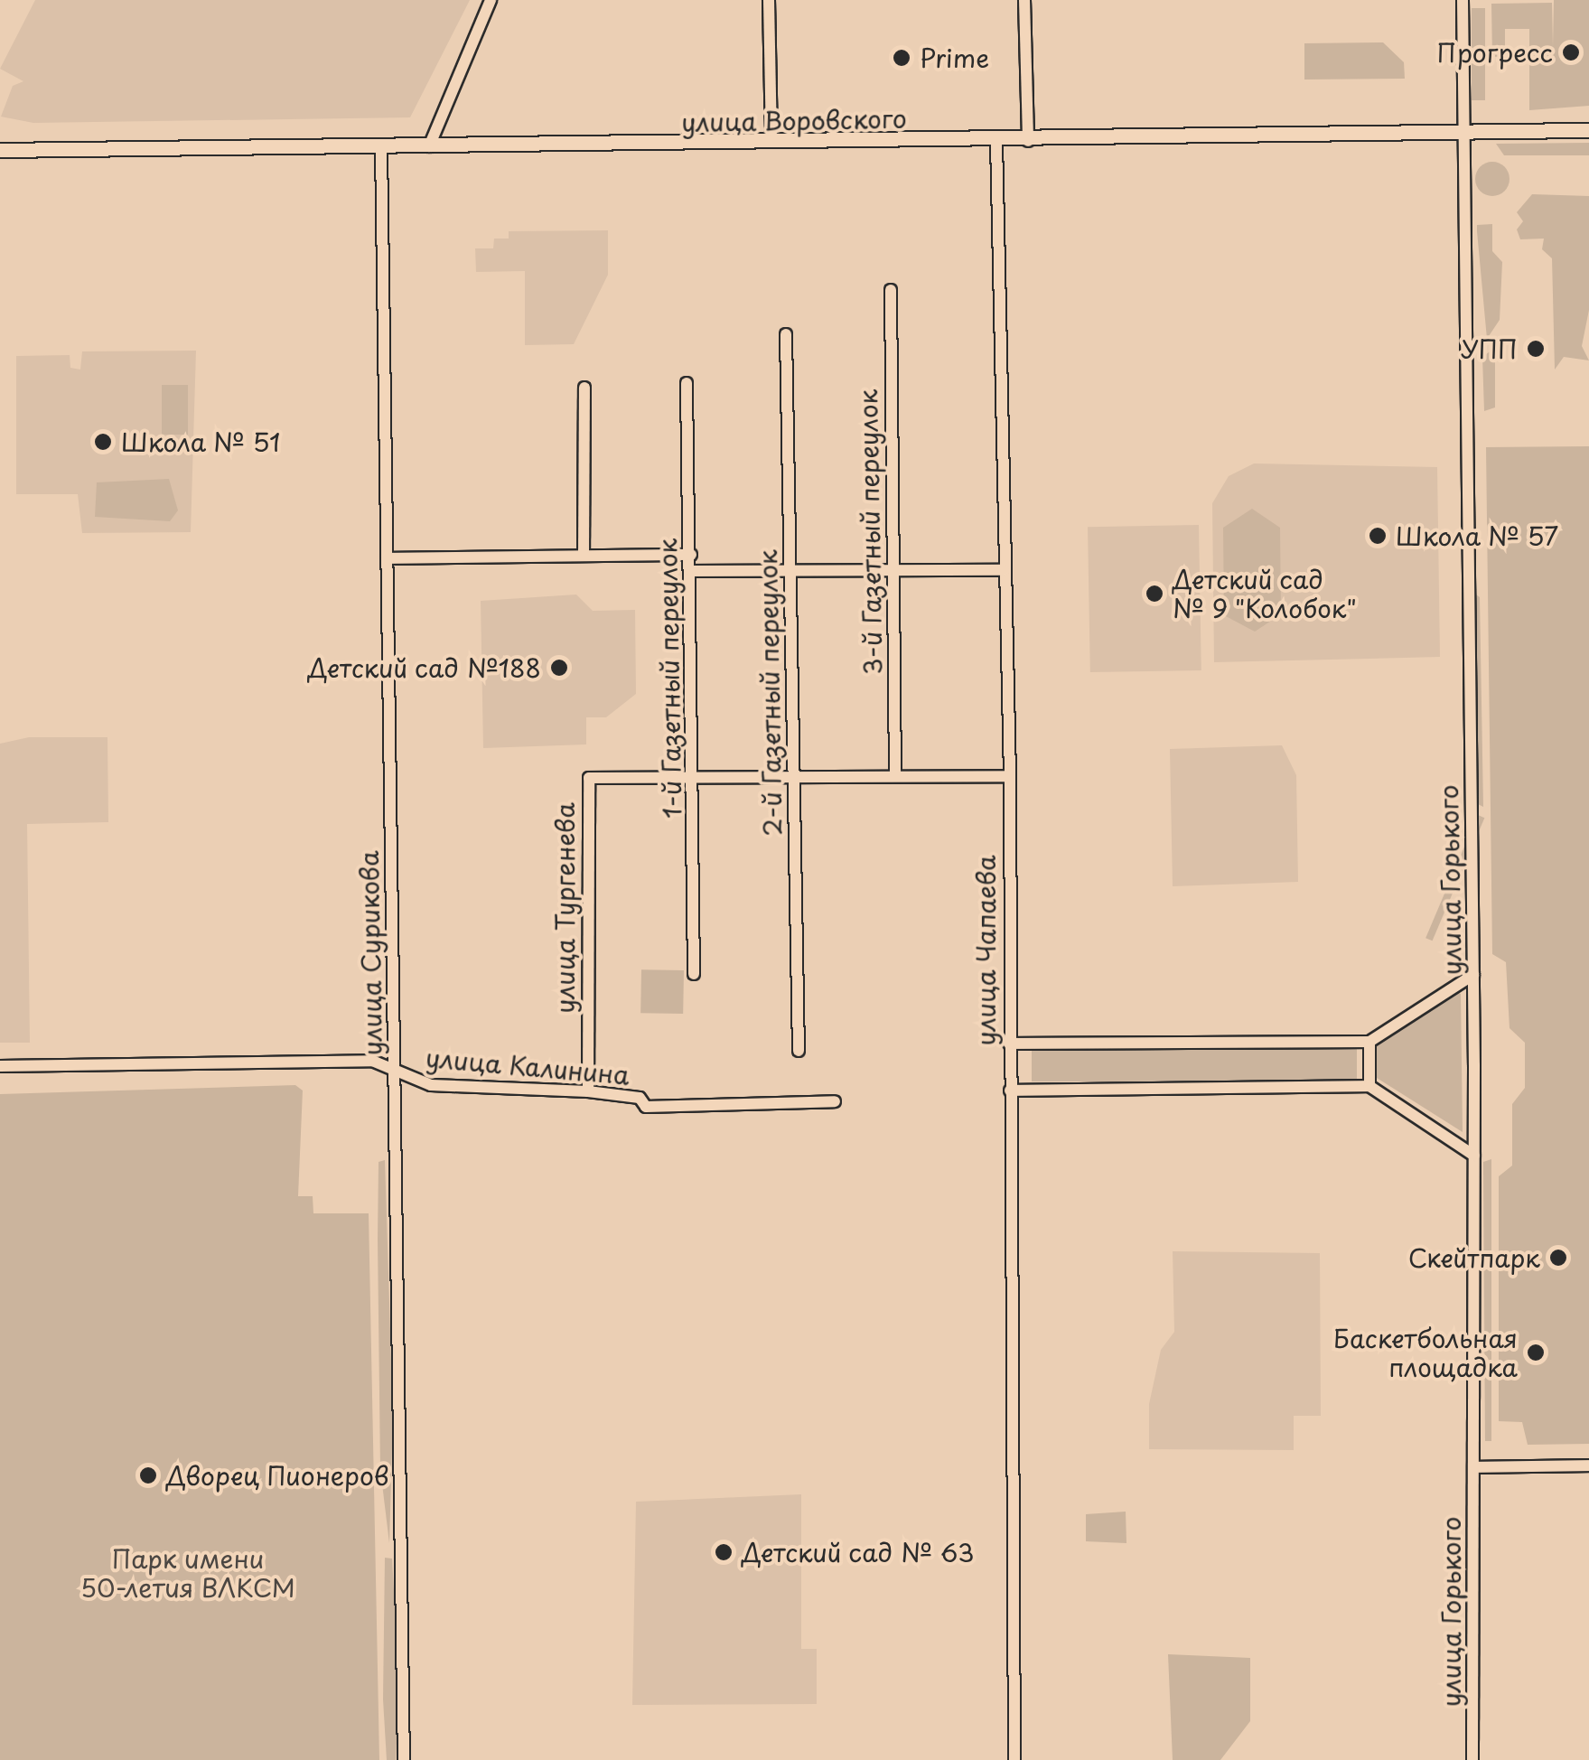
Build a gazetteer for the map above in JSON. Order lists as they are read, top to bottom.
{
  "streets": {
    "main road": ["улица Воровского"],
    "street": [
      "3-й Газетный переулок",
      "1-й Газетный переулок",
      "2-й Газетный переулок",
      "улица Горького",
      "улица Тургенева",
      "улица Чапаева",
      "улица Сурикова",
      "улица Калинина"
    ]
  },
  "crossings": [
    ["улица Воровского", "улица Горького"],
    ["улица Воровского", "улица Чапаева"],
    ["улица Воровского", "улица Сурикова"],
    ["1-й Газетный переулок", "улица Тургенева"],
    ["улица Тургенева", "улица Калинина"],
    ["улица Сурикова", "улица Калинина"]
  ],
  "parks": ["Парк имени 50-летия ВЛКСМ"],
  "places": [
    "Прогресс",
    "Prime",
    "УПП",
    "Школа № 51",
    "Школа № 57",
    "Детский сад № 9 \"Колобок\"",
    "Детский сад №188",
    "Скейтпарк",
    "Баскетбольная площадка",
    "Дворец Пионеров",
    "Детский сад № 63"
  ]
}
